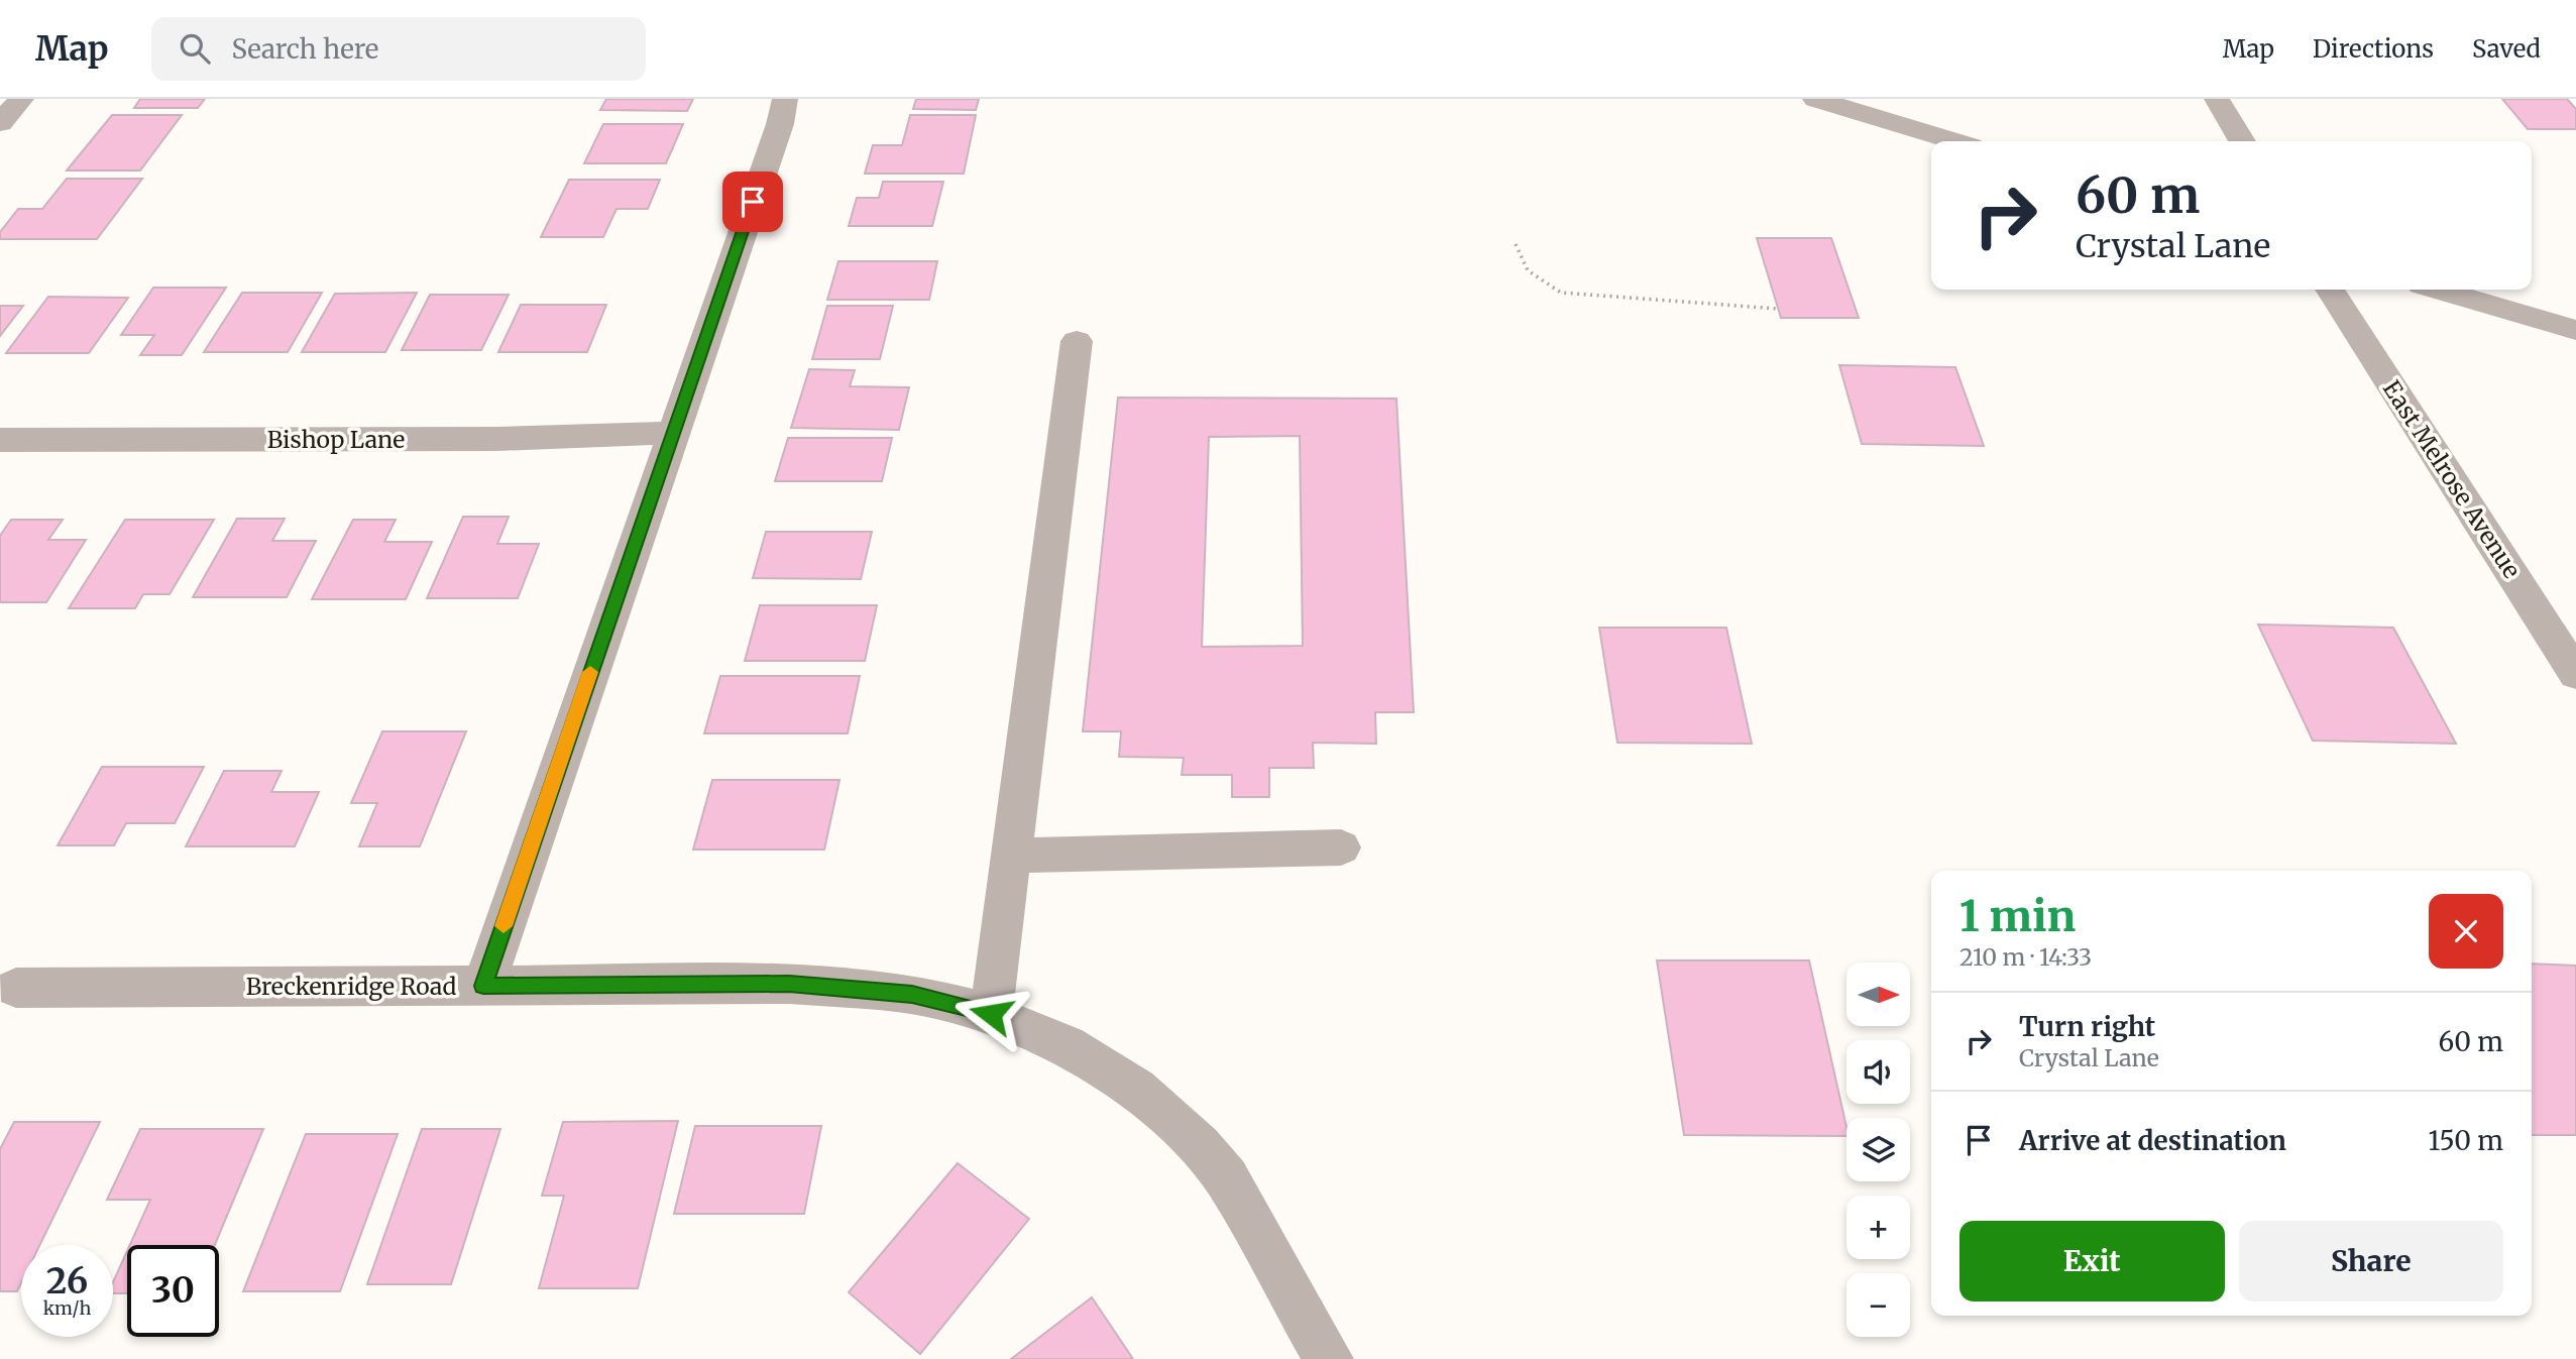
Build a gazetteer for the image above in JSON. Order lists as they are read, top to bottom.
{
  "streets": {
    "street": ["Bishop Lane", "East Melrose Avenue", "Breckenridge Road"]
  },
  "north": "right",
  "page": {
    "header": "Map",
    "search": "Search here",
    "nav": ["Map", "Directions", "Saved"],
    "turn": ["60 m", "Crystal Lane"],
    "heading": ["1 min", "210 m · 14:33"],
    "map_buttons": ["+", "−"],
    "list": [
      {
        "name": "Turn right",
        "note": "Crystal Lane",
        "value": "60 m"
      },
      {
        "name": "Arrive at destination",
        "value": "150 m"
      }
    ],
    "buttons": ["Exit", "Share"],
    "speed": "26 km/h",
    "limit": "30"
  }
}
